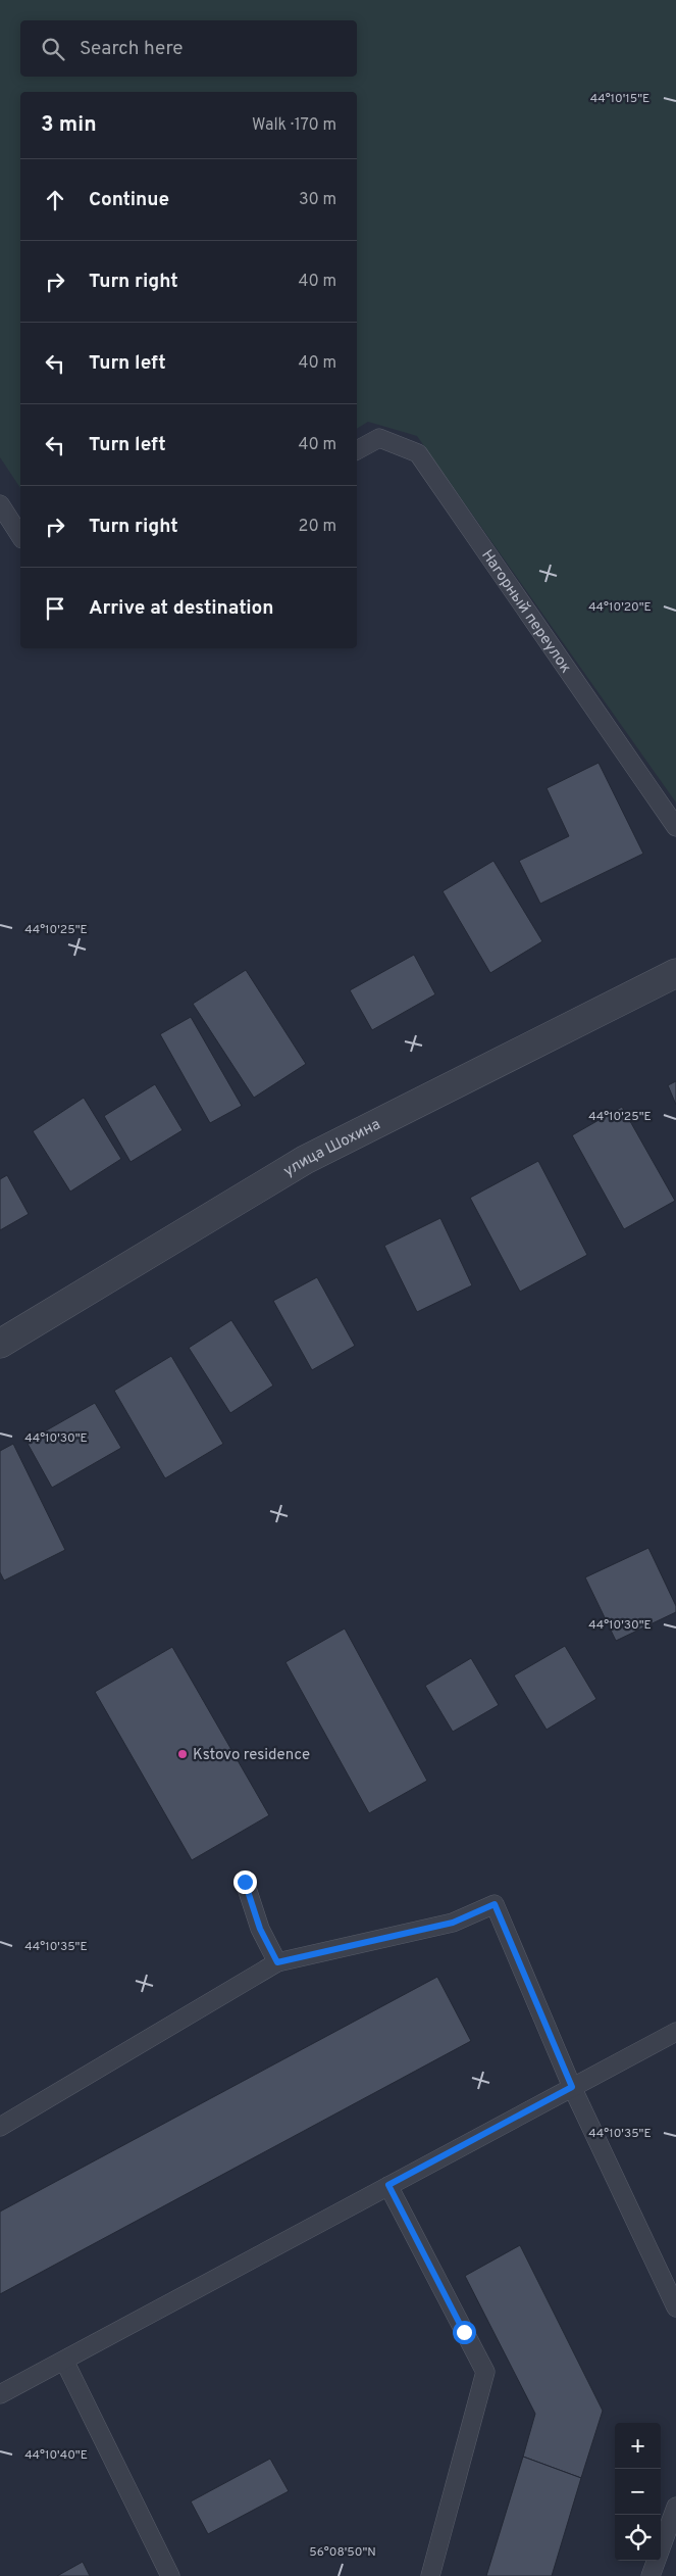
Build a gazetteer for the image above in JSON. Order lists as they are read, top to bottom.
{
  "streets": {
    "street": ["улица Шохина"],
    "lane": ["Нагорный переулок"]
  },
  "places": ["Kstovo residence"],
  "page": {
    "search": "Search here",
    "heading": ["3 min", "Walk · 170 m"],
    "list": [
      ["Continue", "30 m"],
      ["Turn right", "40 m"],
      ["Turn left", "40 m"],
      ["Turn left", "40 m"],
      ["Turn right", "20 m"],
      "Arrive at destination"
    ],
    "map_buttons": ["+", "−"]
  },
  "coordinates": [
    "44°10'15\"E",
    "44°10'20\"E",
    "44°10'25\"E",
    "44°10'30\"E",
    "44°10'35\"E",
    "44°10'40\"E",
    "56°08'50\"N"
  ]
}
